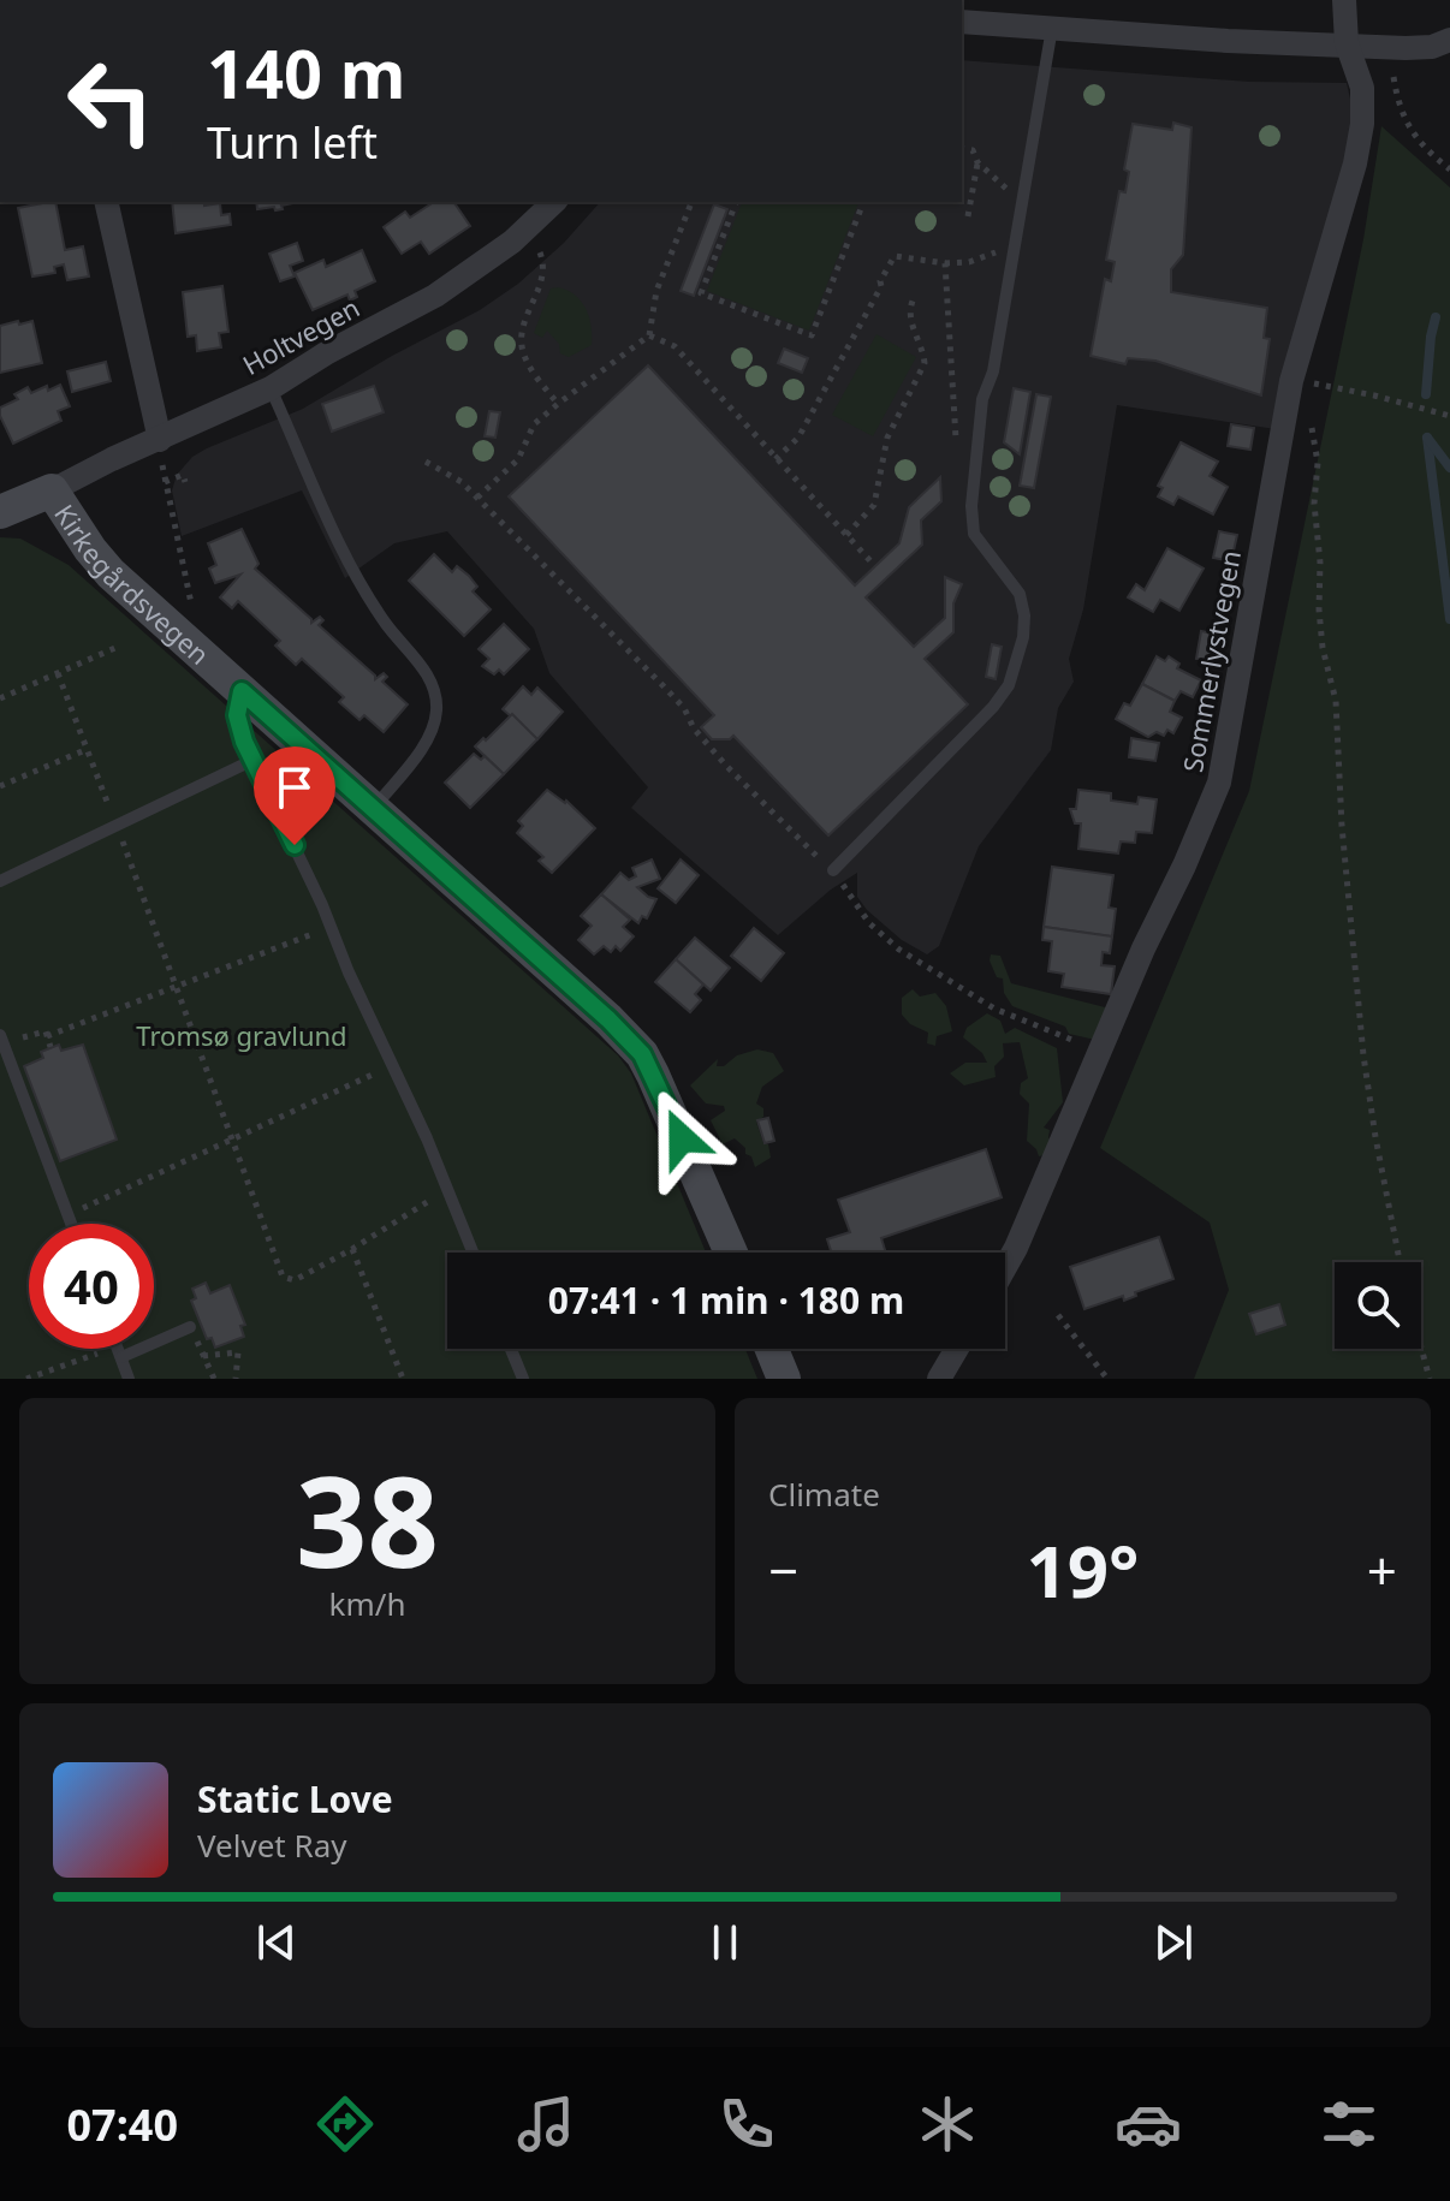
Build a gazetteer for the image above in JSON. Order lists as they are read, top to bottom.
{
  "streets": {
    "street": ["Holtvegen", "Kirkegårdsvegen", "Sommerlystvegen"]
  },
  "crossings": [
    ["Holtvegen", "Kirkegårdsvegen"]
  ],
  "parks": ["Tromsø gravlund"],
  "page": {
    "turn": ["140 m", "Turn left"],
    "limit": "40",
    "trip": "07:41 · 1 min · 180 m",
    "tile": [
      ["38", "km/h"],
      "Climate"
    ],
    "heat": ["−", "19°", "+"],
    "song": ["Static Love", "Velvet Ray"],
    "tabs": "07:40"
  }
}
